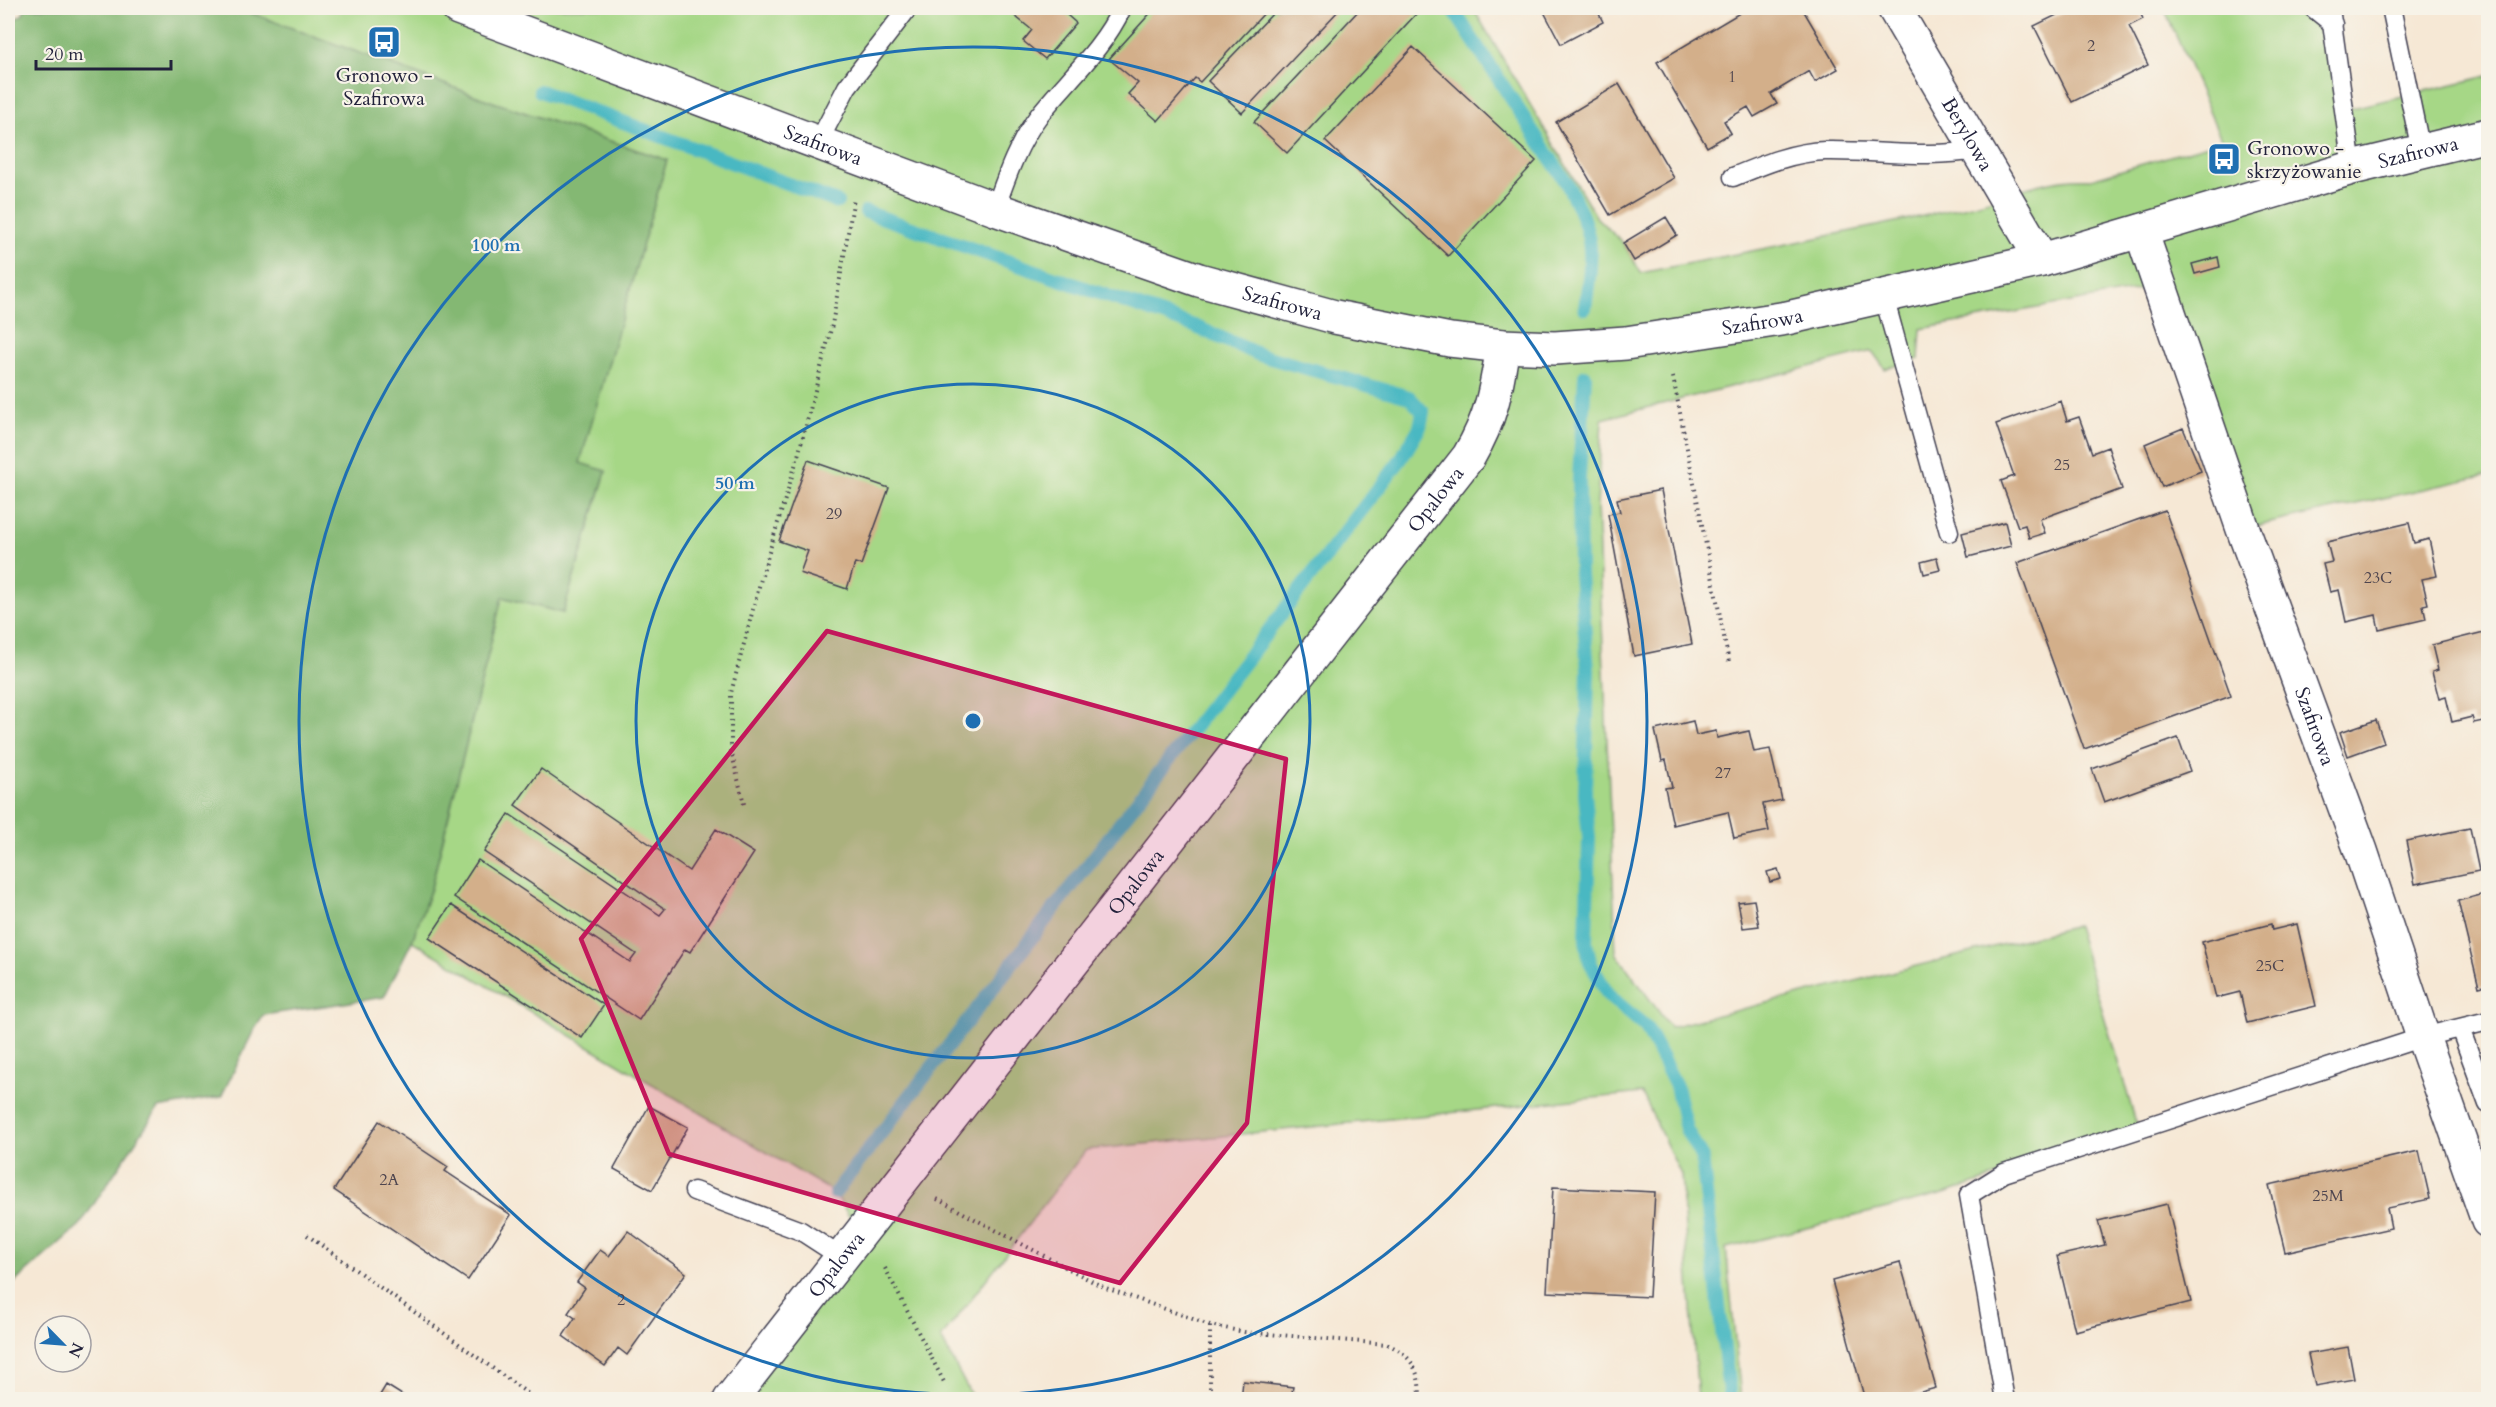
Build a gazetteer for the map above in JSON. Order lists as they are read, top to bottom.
{
  "streets": {
    "street": ["Berylowa", "Szafirowa", "Opalowa"]
  },
  "crossings": [
    ["Berylowa", "Szafirowa"],
    ["Szafirowa", "Opalowa"]
  ],
  "places": {
    "bus stop": ["Gronowo - Szafirowa", "Gronowo - skrzyżowanie"]
  },
  "house_numbers": [
    "2",
    "1",
    "25",
    "29",
    "23C",
    "27",
    "25C",
    "2A",
    "25M",
    "2"
  ],
  "scale_bar": "20 m",
  "north": "bottom right",
  "rings": ["100 m", "50 m"]
}
